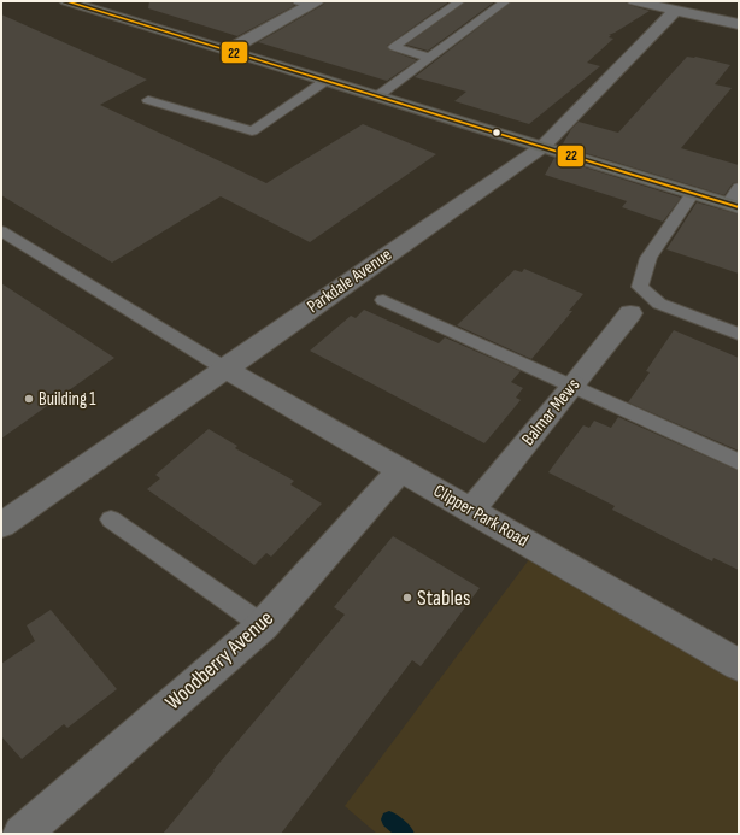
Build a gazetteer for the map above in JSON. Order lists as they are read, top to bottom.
{
  "streets": {
    "street": [
      "Parkdale Avenue",
      "Balmar Mews",
      "Clipper Park Road",
      "Woodberry Avenue"
    ]
  },
  "crossings": [
    ["Parkdale Avenue", "Clipper Park Road"],
    ["Balmar Mews", "Clipper Park Road"],
    ["Clipper Park Road", "Woodberry Avenue"]
  ],
  "places": ["Building 1", "Stables"],
  "lines": ["transit line 22"]
}
